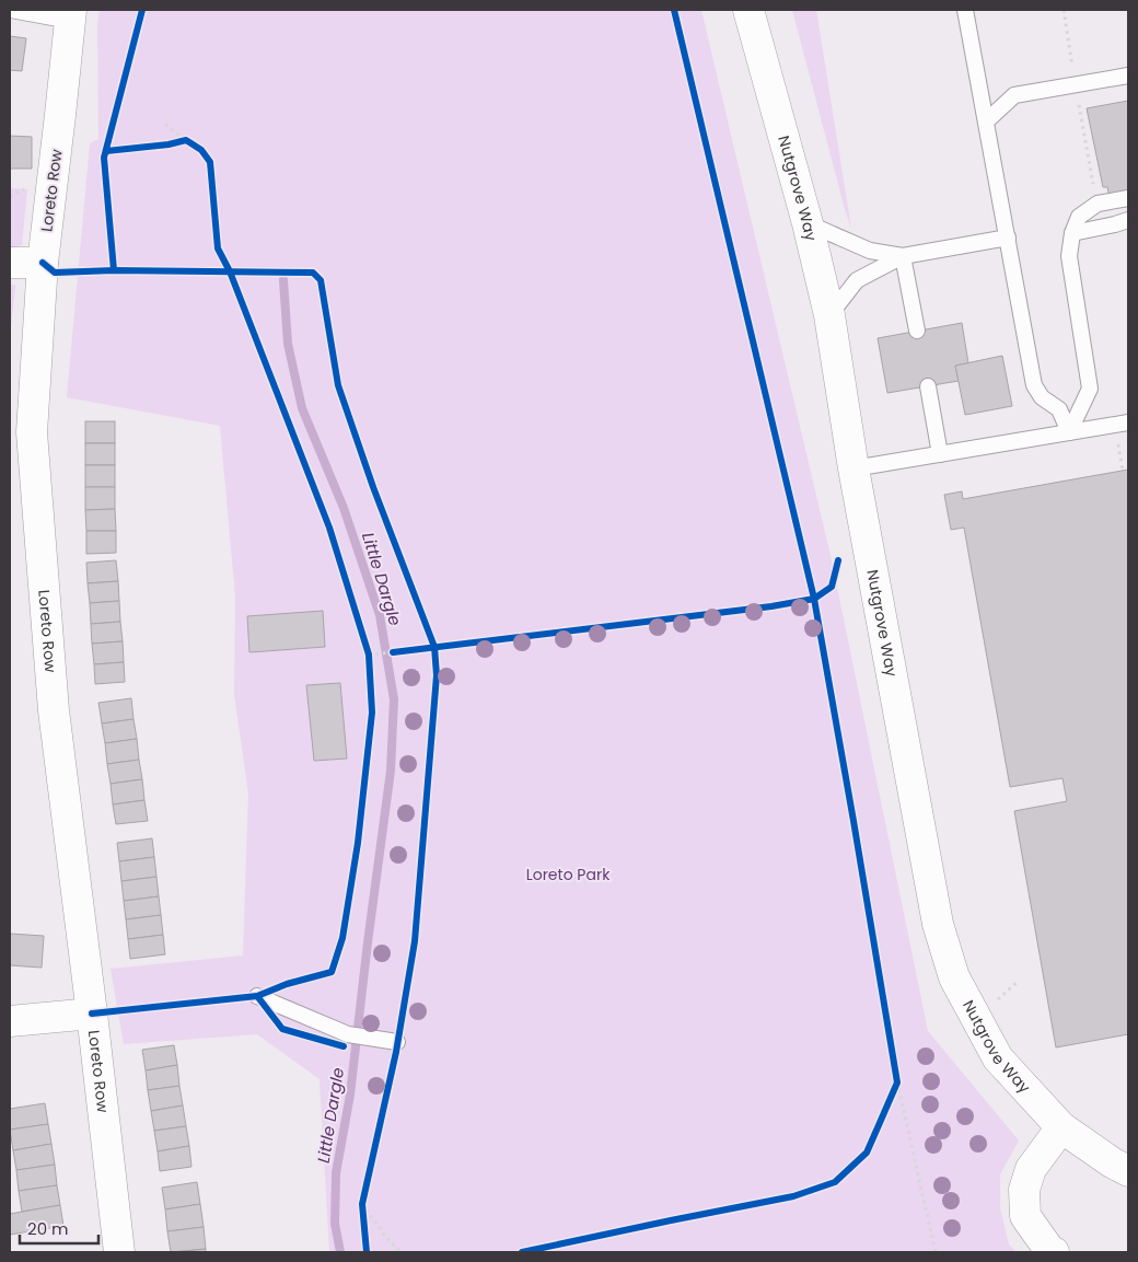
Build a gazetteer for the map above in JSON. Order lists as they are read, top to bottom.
{
  "streets": {
    "street": ["Nutgrove Way", "Loreto Row"]
  },
  "water": ["Little Dargle"],
  "parks": ["Loreto Park"],
  "scale_bar": "20 m"
}
